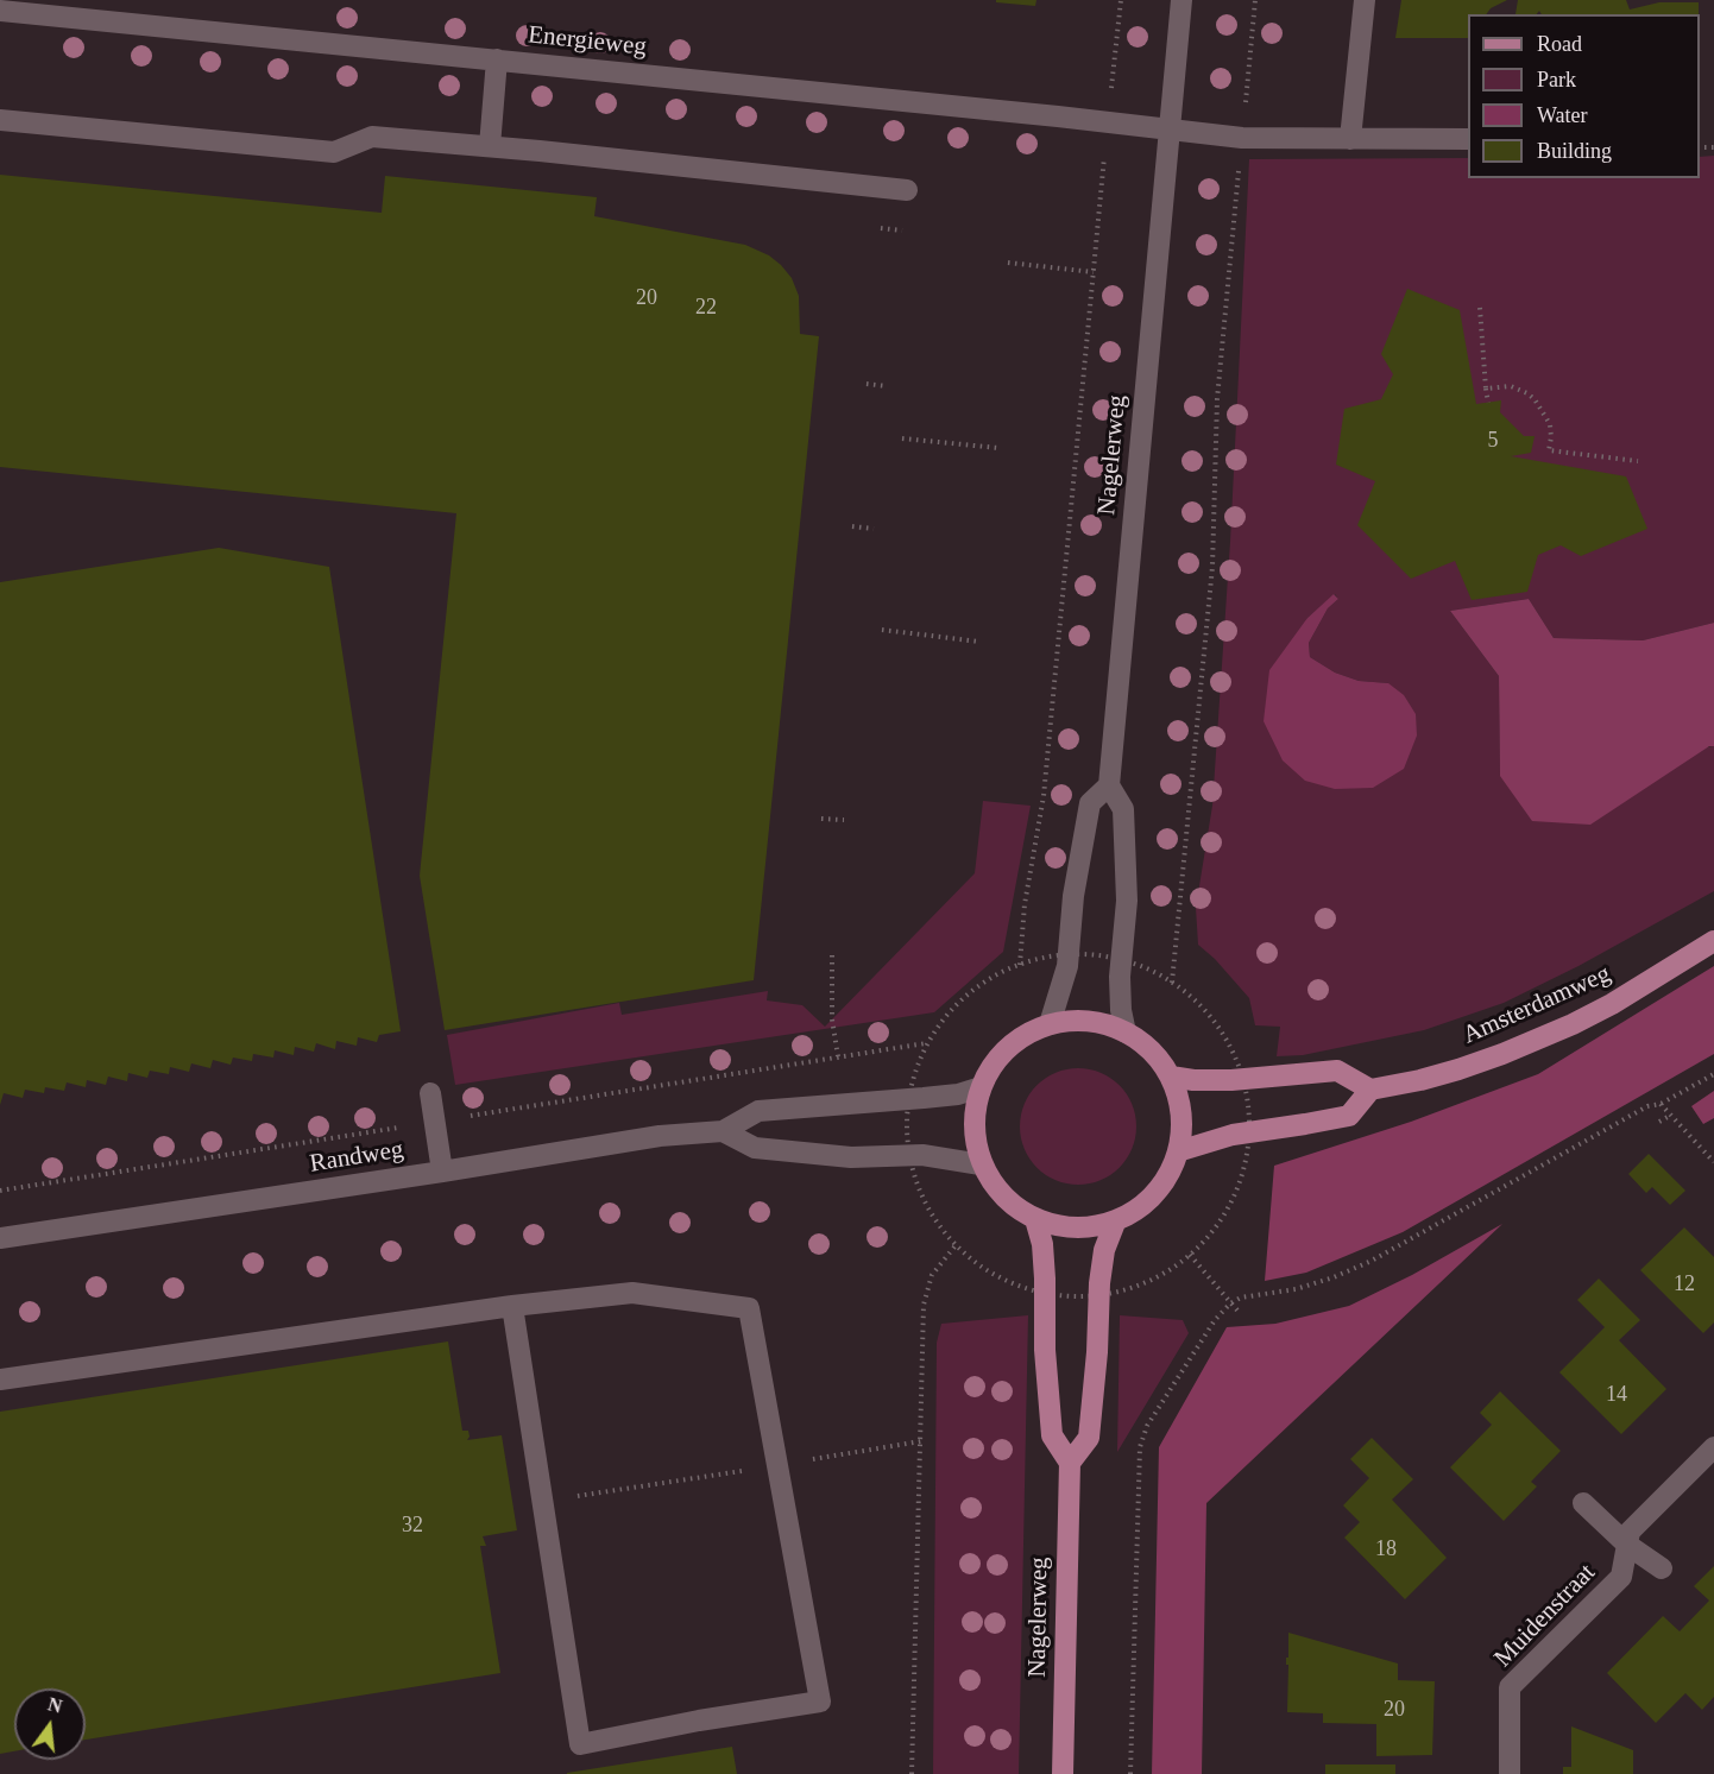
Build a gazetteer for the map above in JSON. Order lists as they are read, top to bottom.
{
  "streets": {
    "main road": ["Nagelerweg", "Amsterdamweg"],
    "street": ["Energieweg", "Randweg", "Muidenstraat"]
  },
  "crossings": [
    ["Energieweg", "Nagelerweg"],
    ["Nagelerweg", "Randweg"]
  ],
  "house_numbers": [
    "20",
    "22",
    "5",
    "12",
    "14",
    "32",
    "18",
    "20"
  ],
  "legend": [
    "Road",
    "Park",
    "Water",
    "Building"
  ],
  "north": "top"
}
